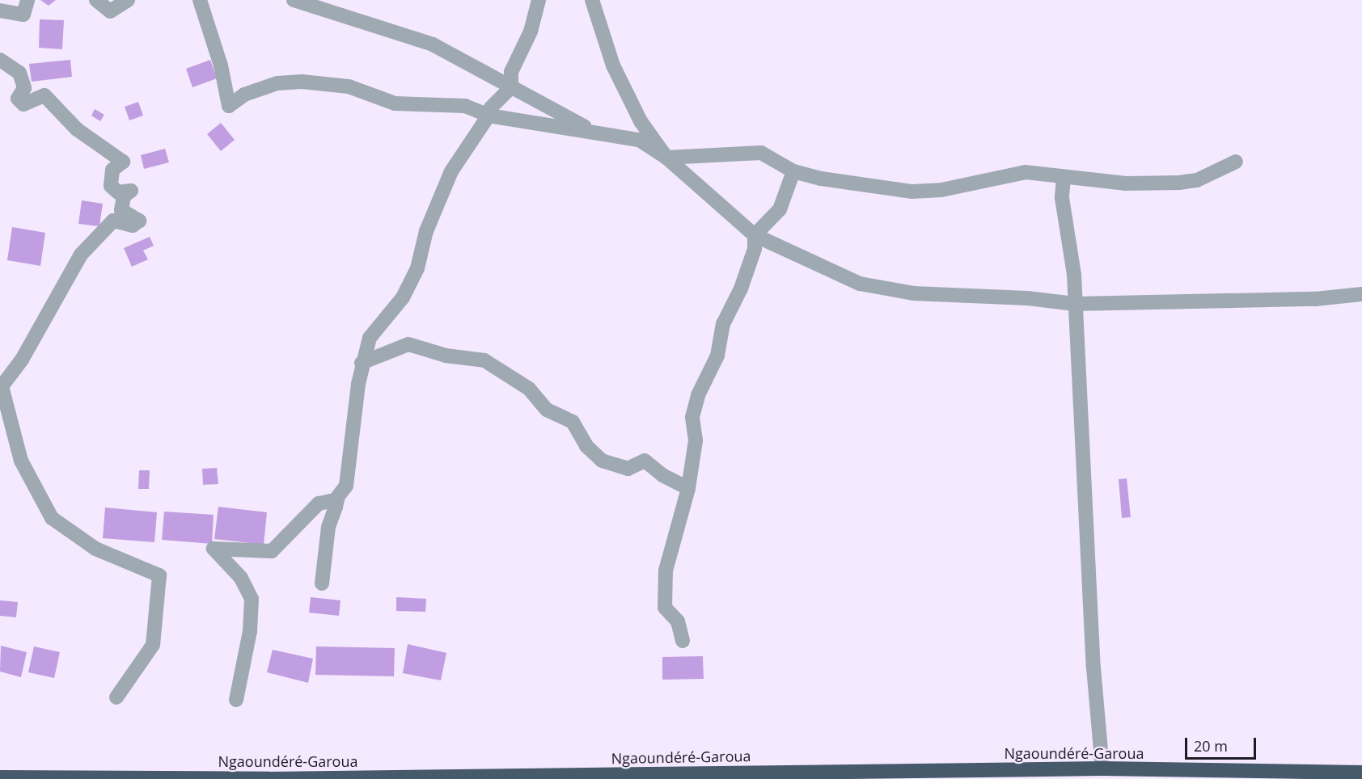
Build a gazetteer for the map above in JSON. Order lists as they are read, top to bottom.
{
  "streets": {
    "highway": ["Ngaoundéré-Garoua"]
  },
  "scale_bar": "20 m"
}
